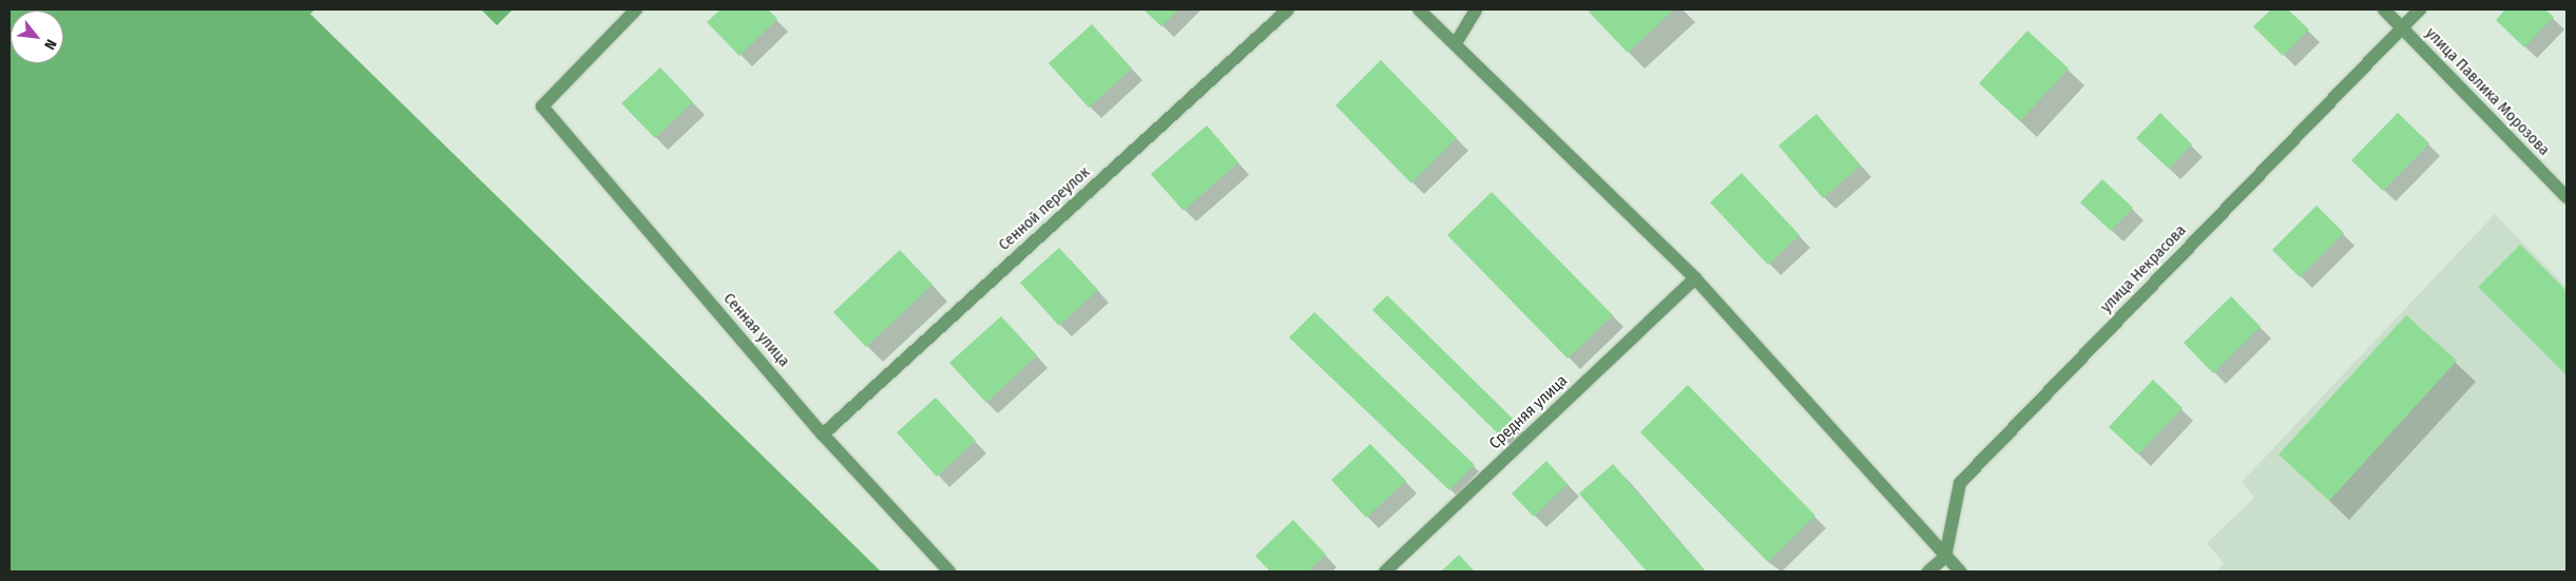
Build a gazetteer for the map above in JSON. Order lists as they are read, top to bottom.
{
  "streets": {
    "street": [
      "улица Павлика Морозова",
      "Сенной переулок",
      "улица Некрасова",
      "Сенная улица",
      "Средняя улица"
    ]
  },
  "crossings": [
    ["улица Павлика Морозова", "улица Некрасова"],
    ["Сенной переулок", "Сенная улица"]
  ],
  "north": "bottom right"
}
